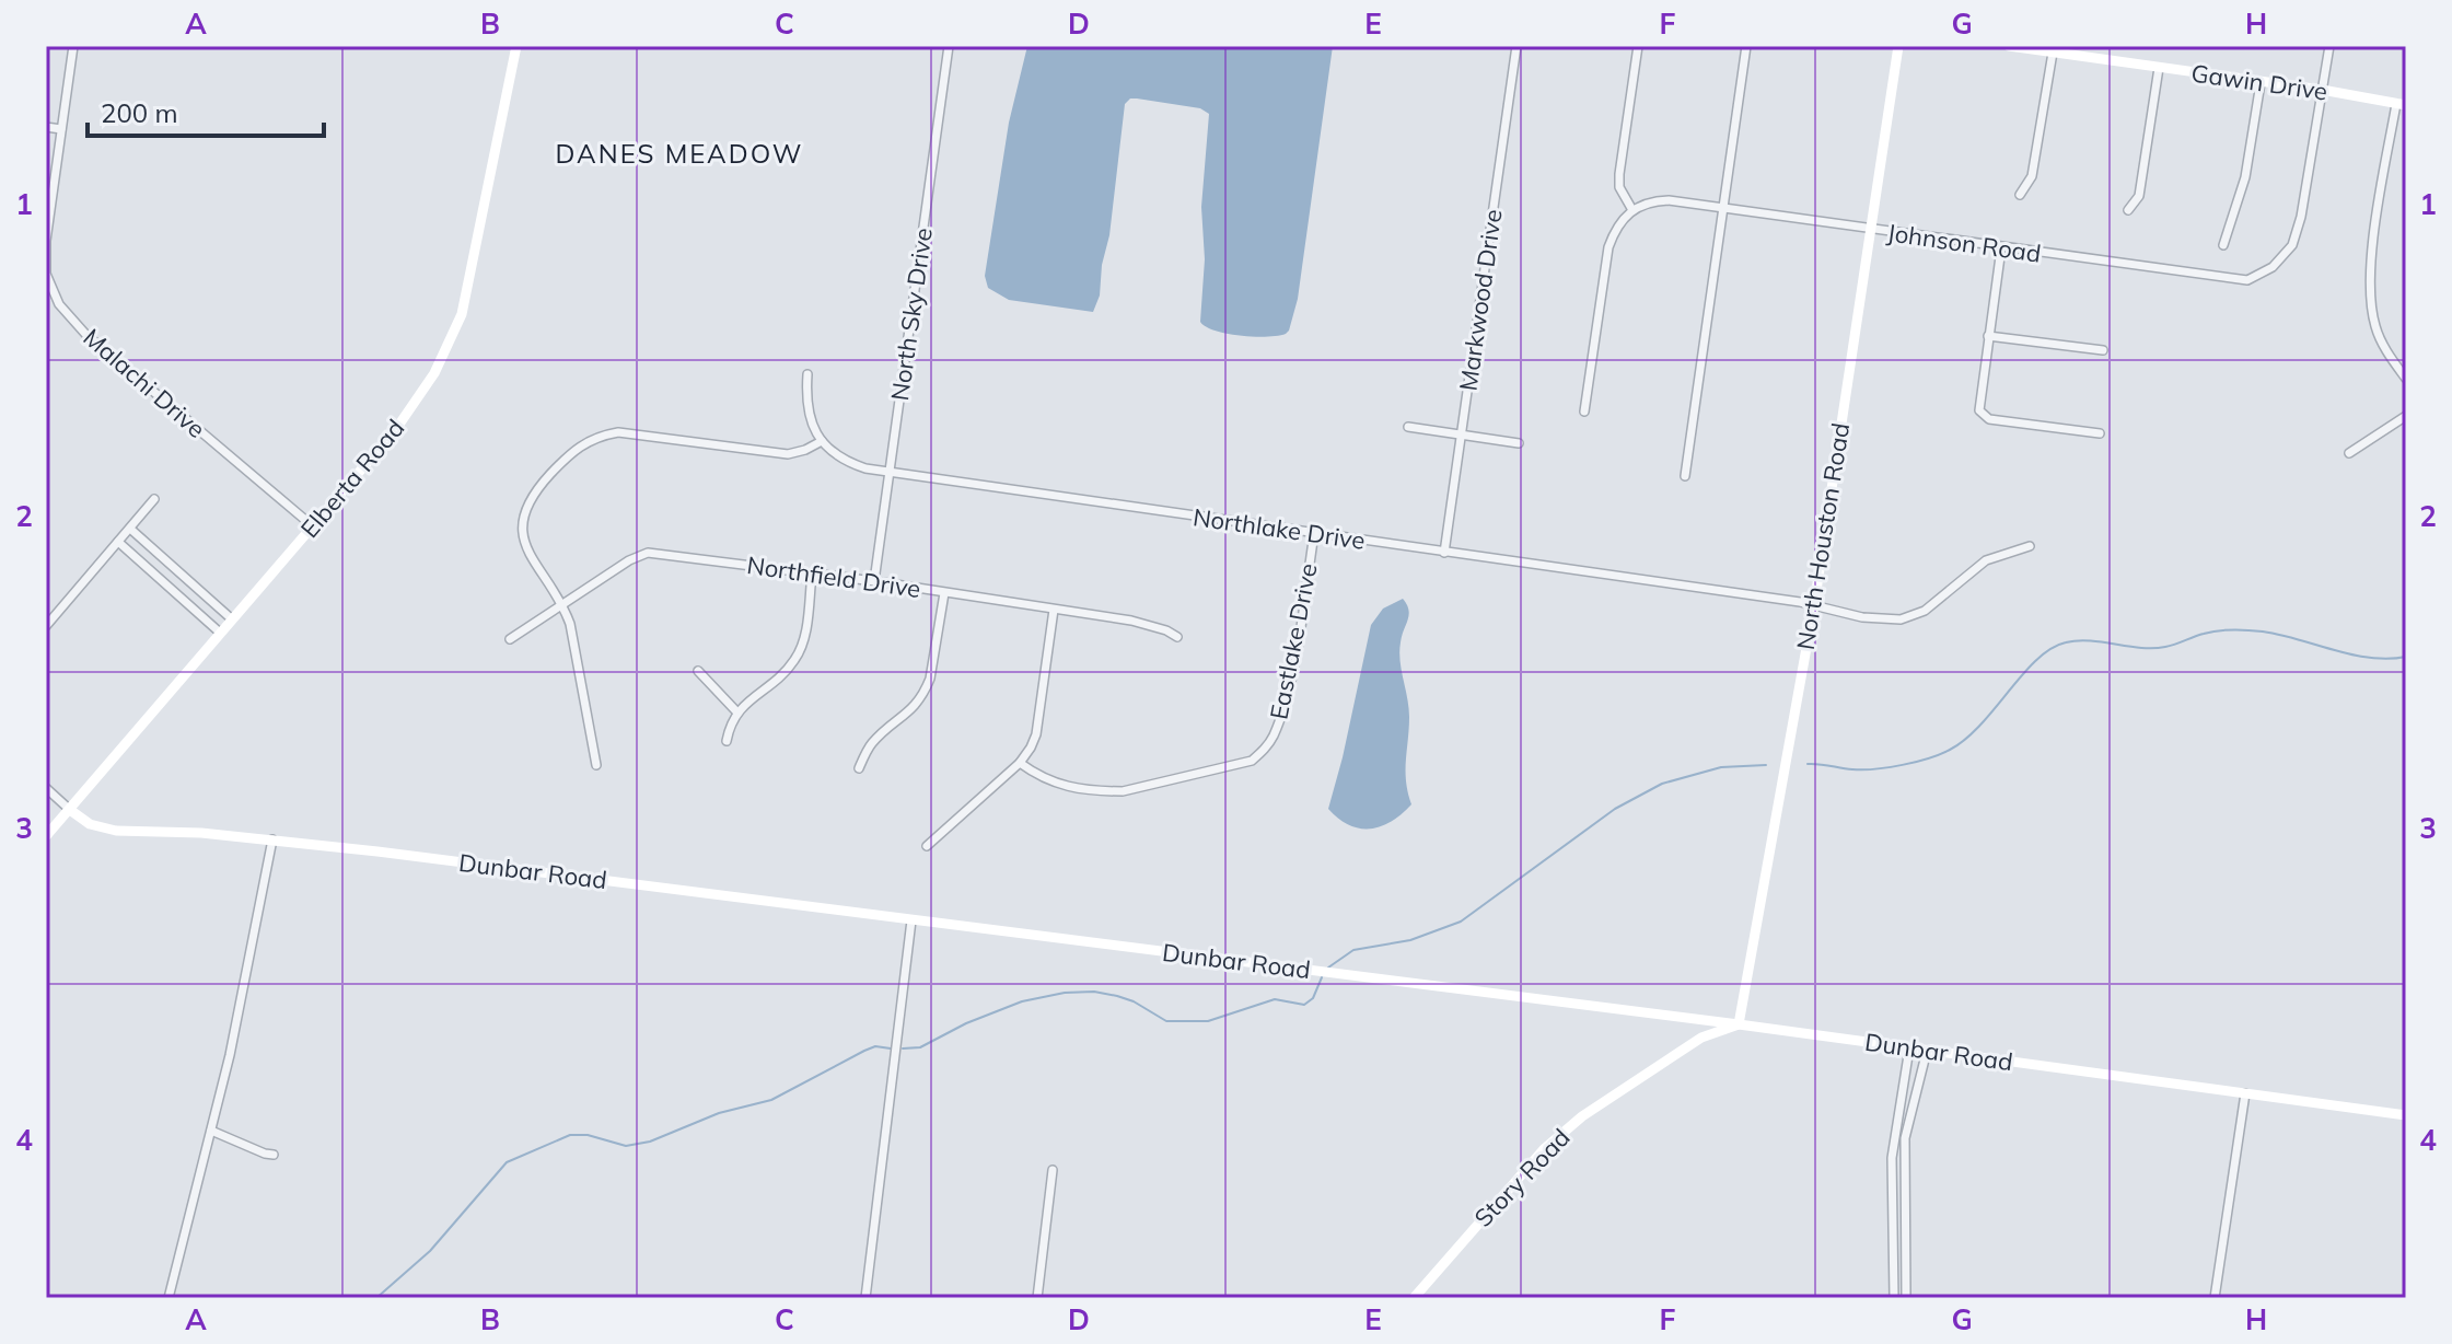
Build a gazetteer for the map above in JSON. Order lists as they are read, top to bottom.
{
  "streets": {
    "street": [
      "Gawin Drive",
      "Johnson Road",
      "Markwood Drive",
      "North Sky Drive",
      "Malachi Drive",
      "Elberta Road",
      "Northlake Drive",
      "North Houston Road",
      "Northfield Drive",
      "Eastlake Drive",
      "Dunbar Road",
      "Story Road"
    ]
  },
  "crossings": [
    ["Gawin Drive", "Johnson Road"],
    ["Johnson Road", "North Houston Road"],
    ["Markwood Drive", "Northlake Drive"],
    ["North Sky Drive", "Northlake Drive"],
    ["North Sky Drive", "Northfield Drive"],
    ["Malachi Drive", "Elberta Road"],
    ["Elberta Road", "Dunbar Road"],
    ["Northlake Drive", "North Houston Road"],
    ["Northlake Drive", "Eastlake Drive"],
    ["North Houston Road", "Dunbar Road"],
    ["North Houston Road", "Story Road"],
    ["Dunbar Road", "Story Road"]
  ],
  "districts": ["DANES MEADOW"],
  "scale_bar": "200 m",
  "grid": {
    "columns": [
      "A",
      "B",
      "C",
      "D",
      "E",
      "F",
      "G",
      "H"
    ],
    "rows": [
      "1",
      "2",
      "3",
      "4"
    ]
  }
}
